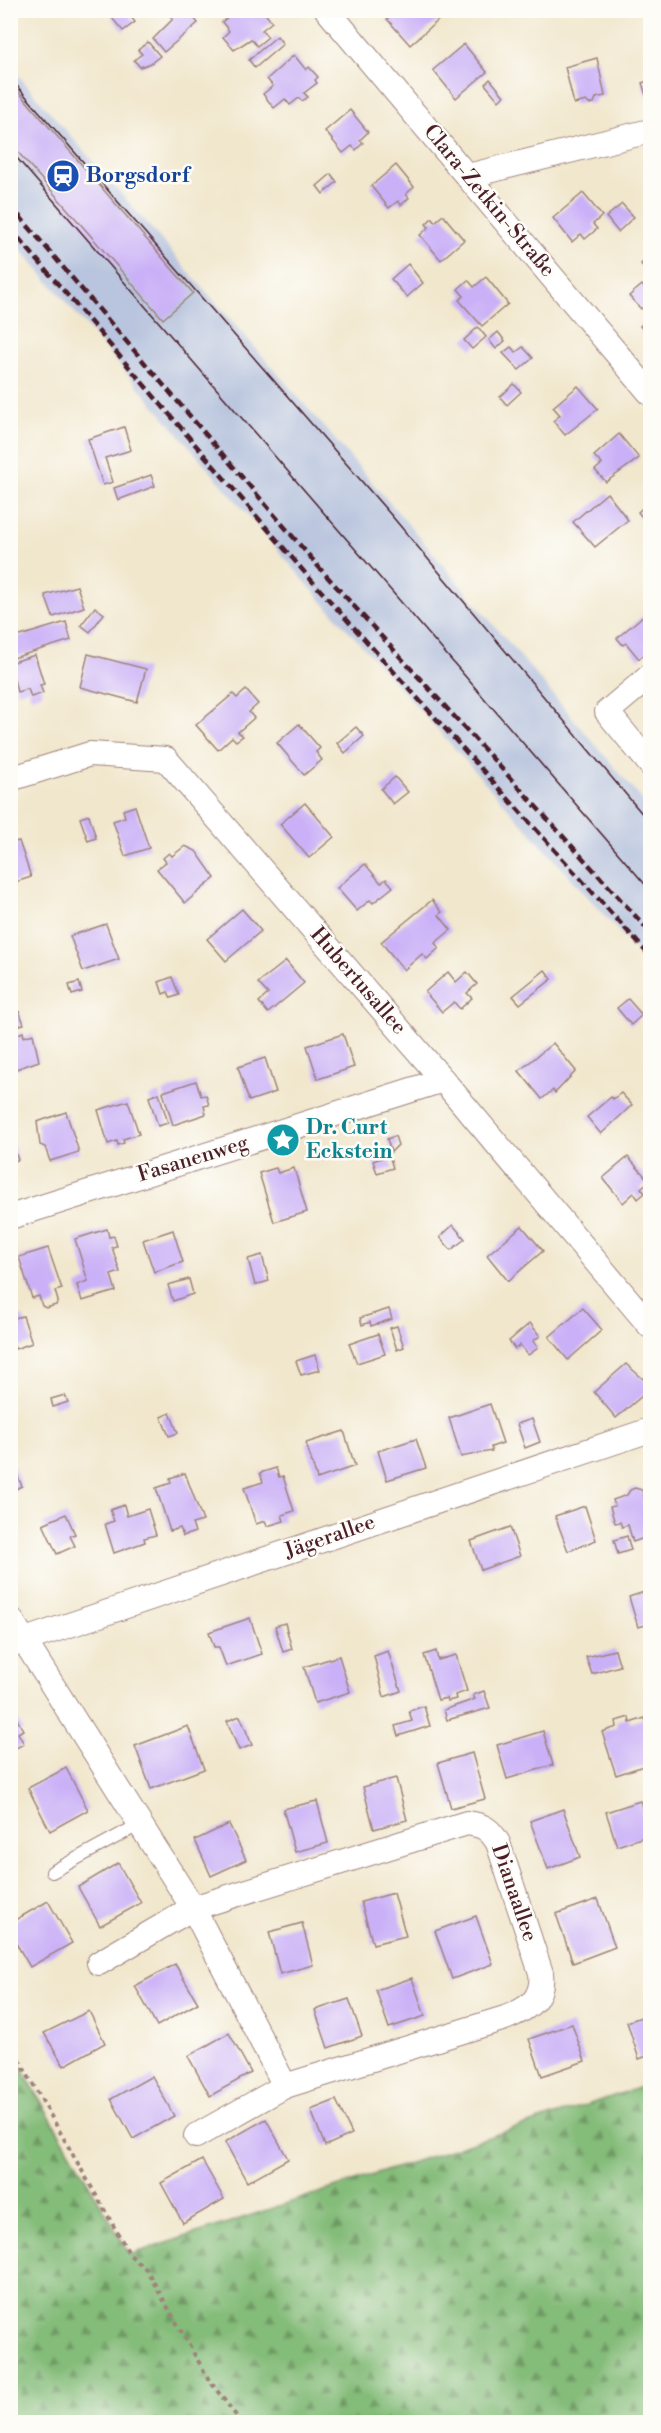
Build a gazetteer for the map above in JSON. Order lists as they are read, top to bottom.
{
  "streets": {
    "street": [
      "Clara-Zetkin-Straße",
      "Hubertusallee",
      "Fasanenweg",
      "Jägerallee",
      "Dianaallee"
    ]
  },
  "crossings": [
    ["Hubertusallee", "Fasanenweg"]
  ],
  "places": {
    "station": ["Borgsdorf"],
    "place": ["Dr. Curt Eckstein"]
  }
}
